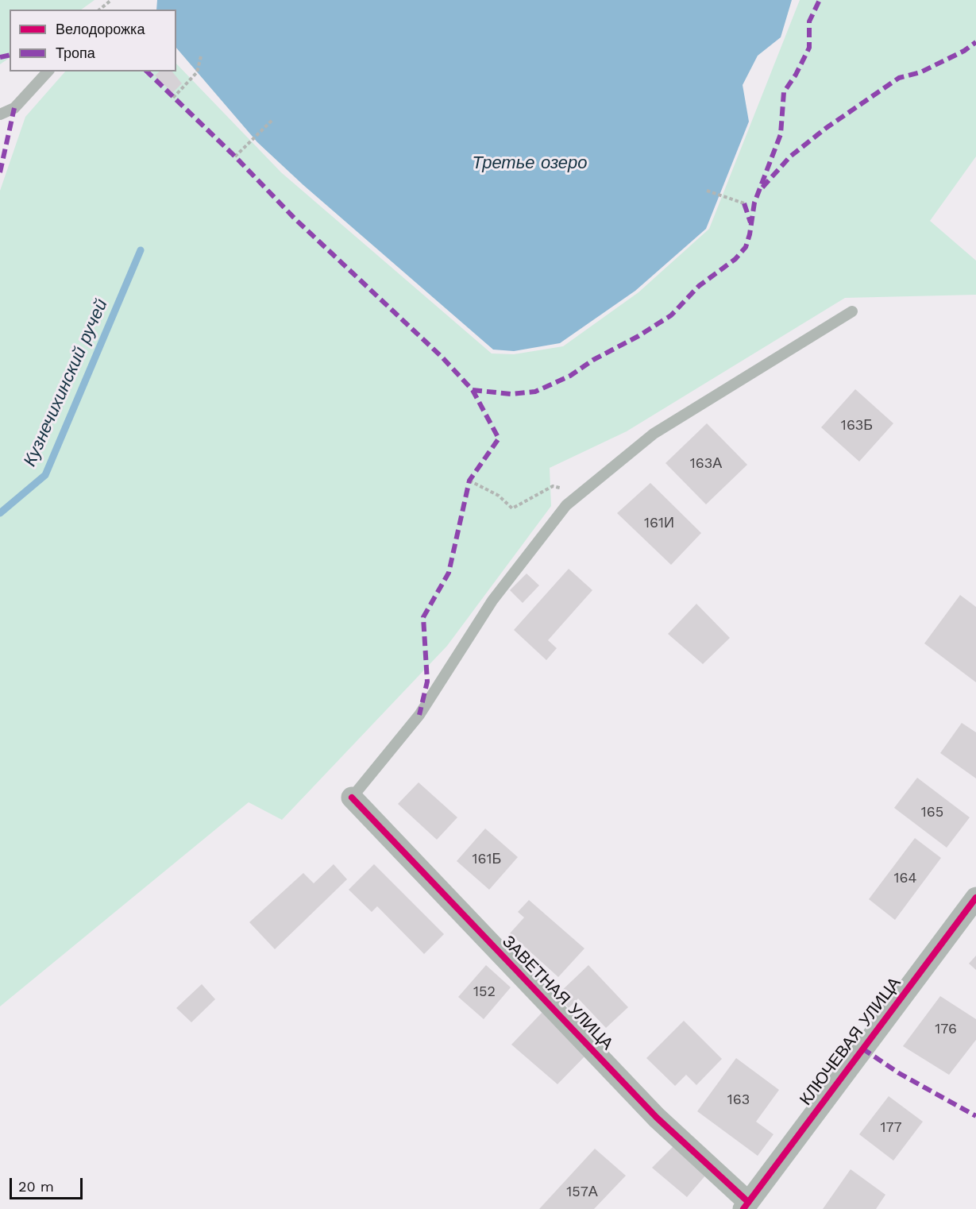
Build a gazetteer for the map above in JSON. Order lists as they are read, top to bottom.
{
  "streets": {
    "street": ["ЗАВЕТНАЯ УЛИЦА", "КЛЮЧЕВАЯ УЛИЦА"]
  },
  "crossings": [
    ["ЗАВЕТНАЯ УЛИЦА", "КЛЮЧЕВАЯ УЛИЦА"]
  ],
  "water": ["Третье озеро", "Кузнечихинский ручей"],
  "house_numbers": [
    "163Б",
    "163А",
    "161И",
    "165",
    "161Б",
    "164",
    "152",
    "176",
    "163",
    "177",
    "157А"
  ],
  "legend": ["Велодорожка", "Тропа"],
  "scale_bar": "20 m"
}
